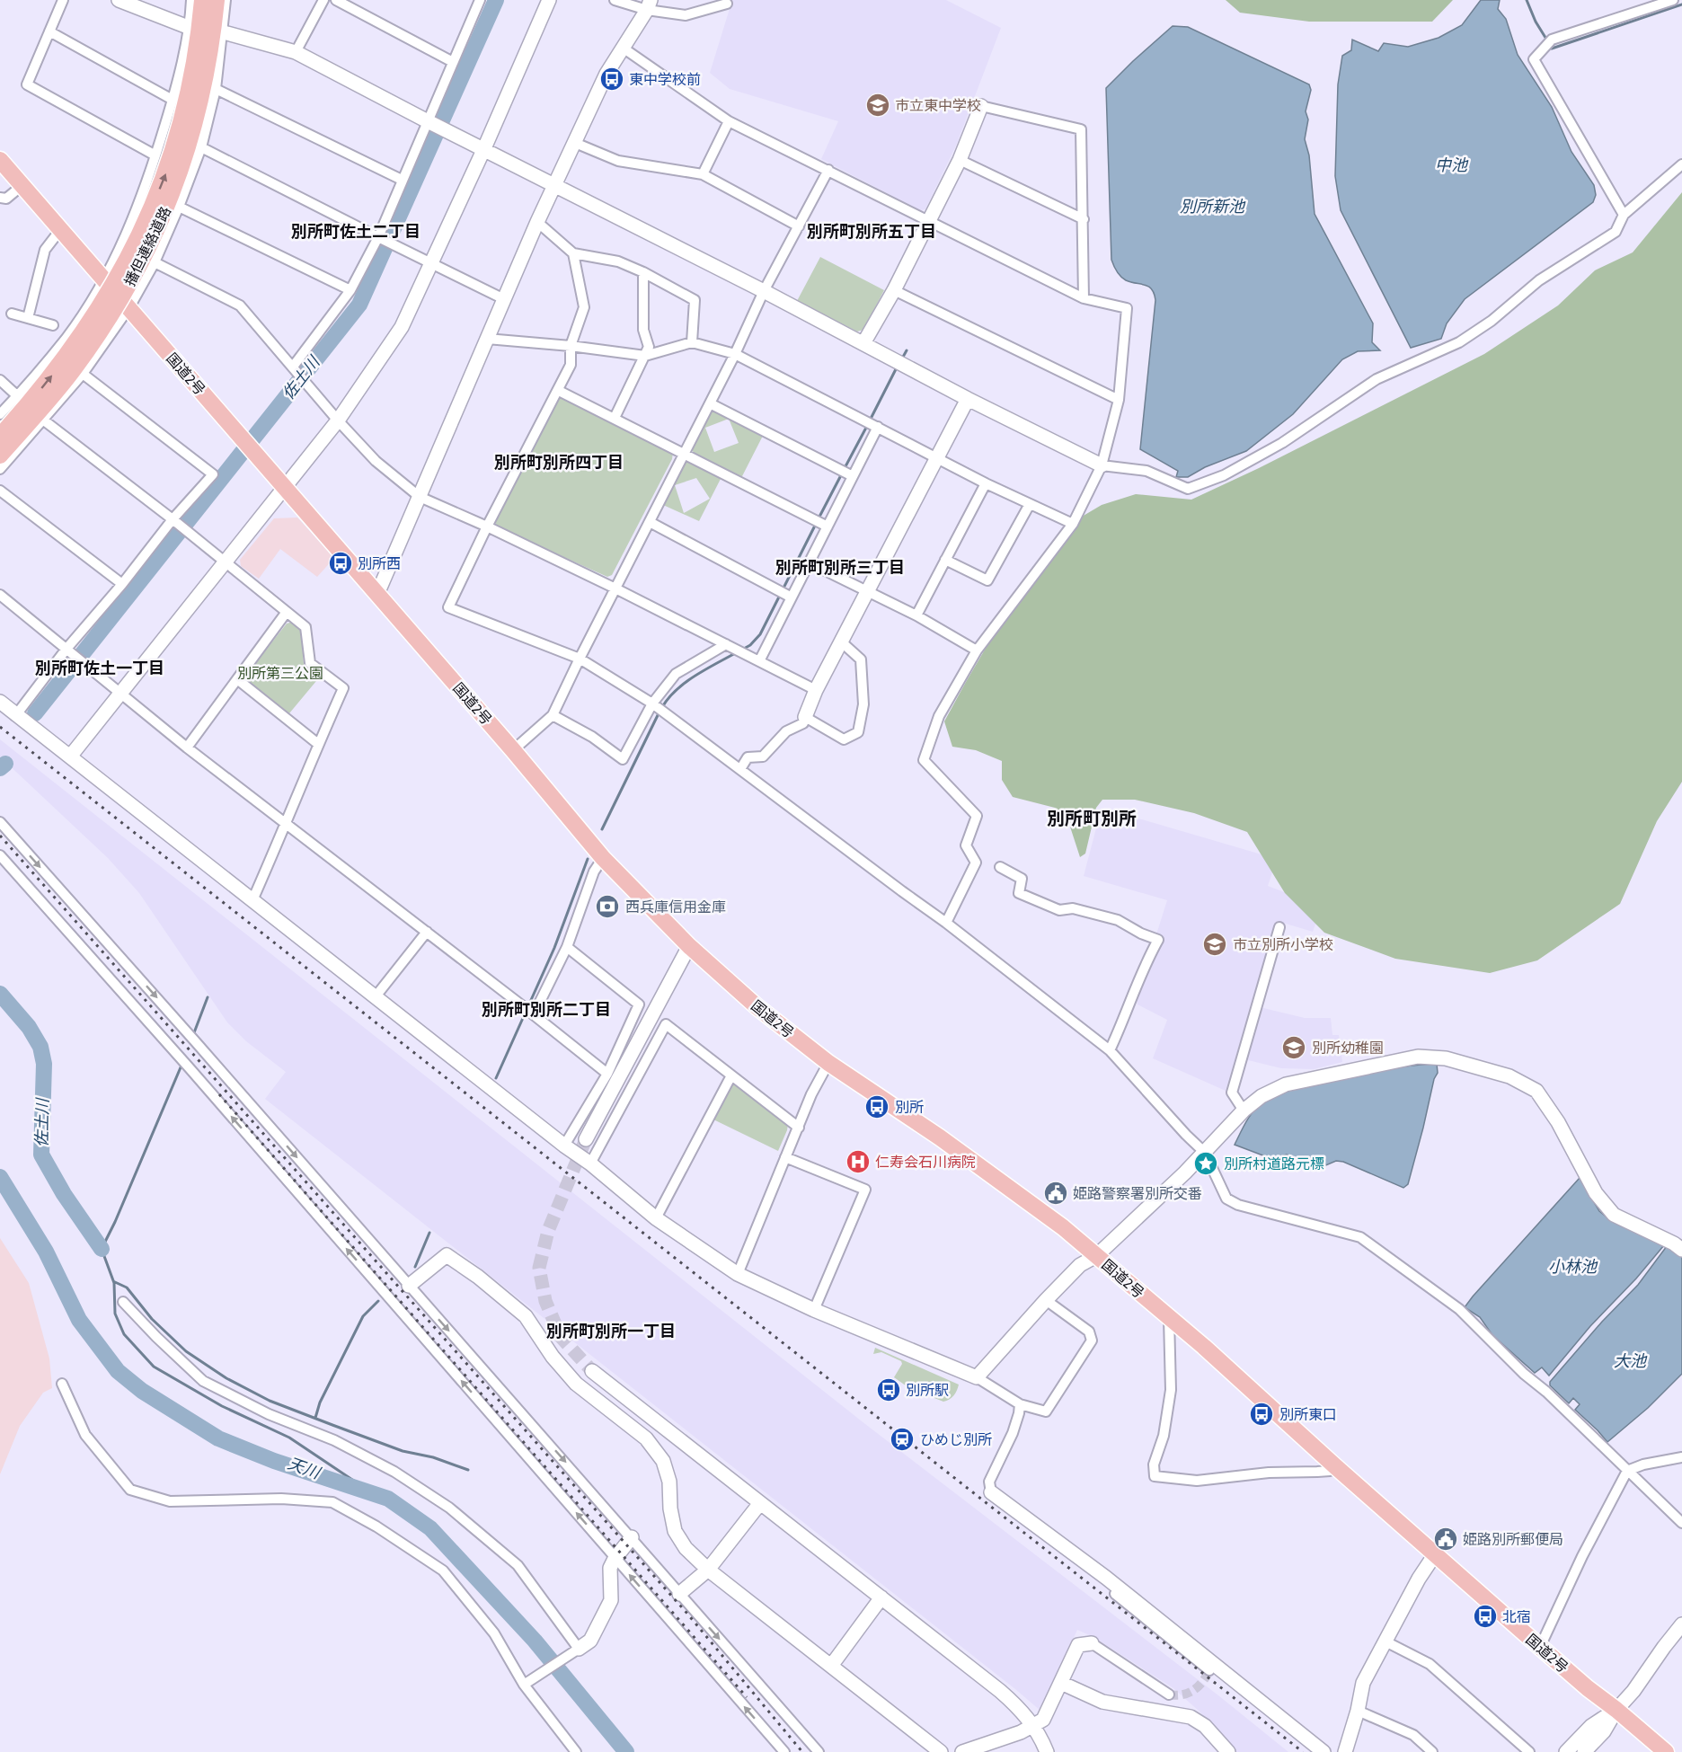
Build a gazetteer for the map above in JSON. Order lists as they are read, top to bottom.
{
  "streets": {
    "highway": ["播但連絡道路", "国道2号"]
  },
  "districts": [
    "別所町佐土二丁目",
    "別所町別所五丁目",
    "別所町別所四丁目",
    "別所町別所三丁目",
    "別所町佐土一丁目",
    "別所町別所",
    "別所町別所二丁目",
    "別所町別所一丁目"
  ],
  "water": [
    "中池",
    "別所新池",
    "佐土川",
    "小林池",
    "大池",
    "天川"
  ],
  "parks": ["別所第三公園"],
  "places": {
    "bus stop": [
      "東中学校前",
      "別所西",
      "別所",
      "別所駅",
      "別所東口",
      "北宿"
    ],
    "school or university": ["市立東中学校", "市立別所小学校", "別所幼稚園"],
    "bank": ["西兵庫信用金庫"],
    "hospital": ["仁寿会石川病院"],
    "place": ["別所村道路元標"],
    "public building": ["姫路警察署別所交番", "姫路別所郵便局"],
    "station": ["ひめじ別所"]
  }
}
